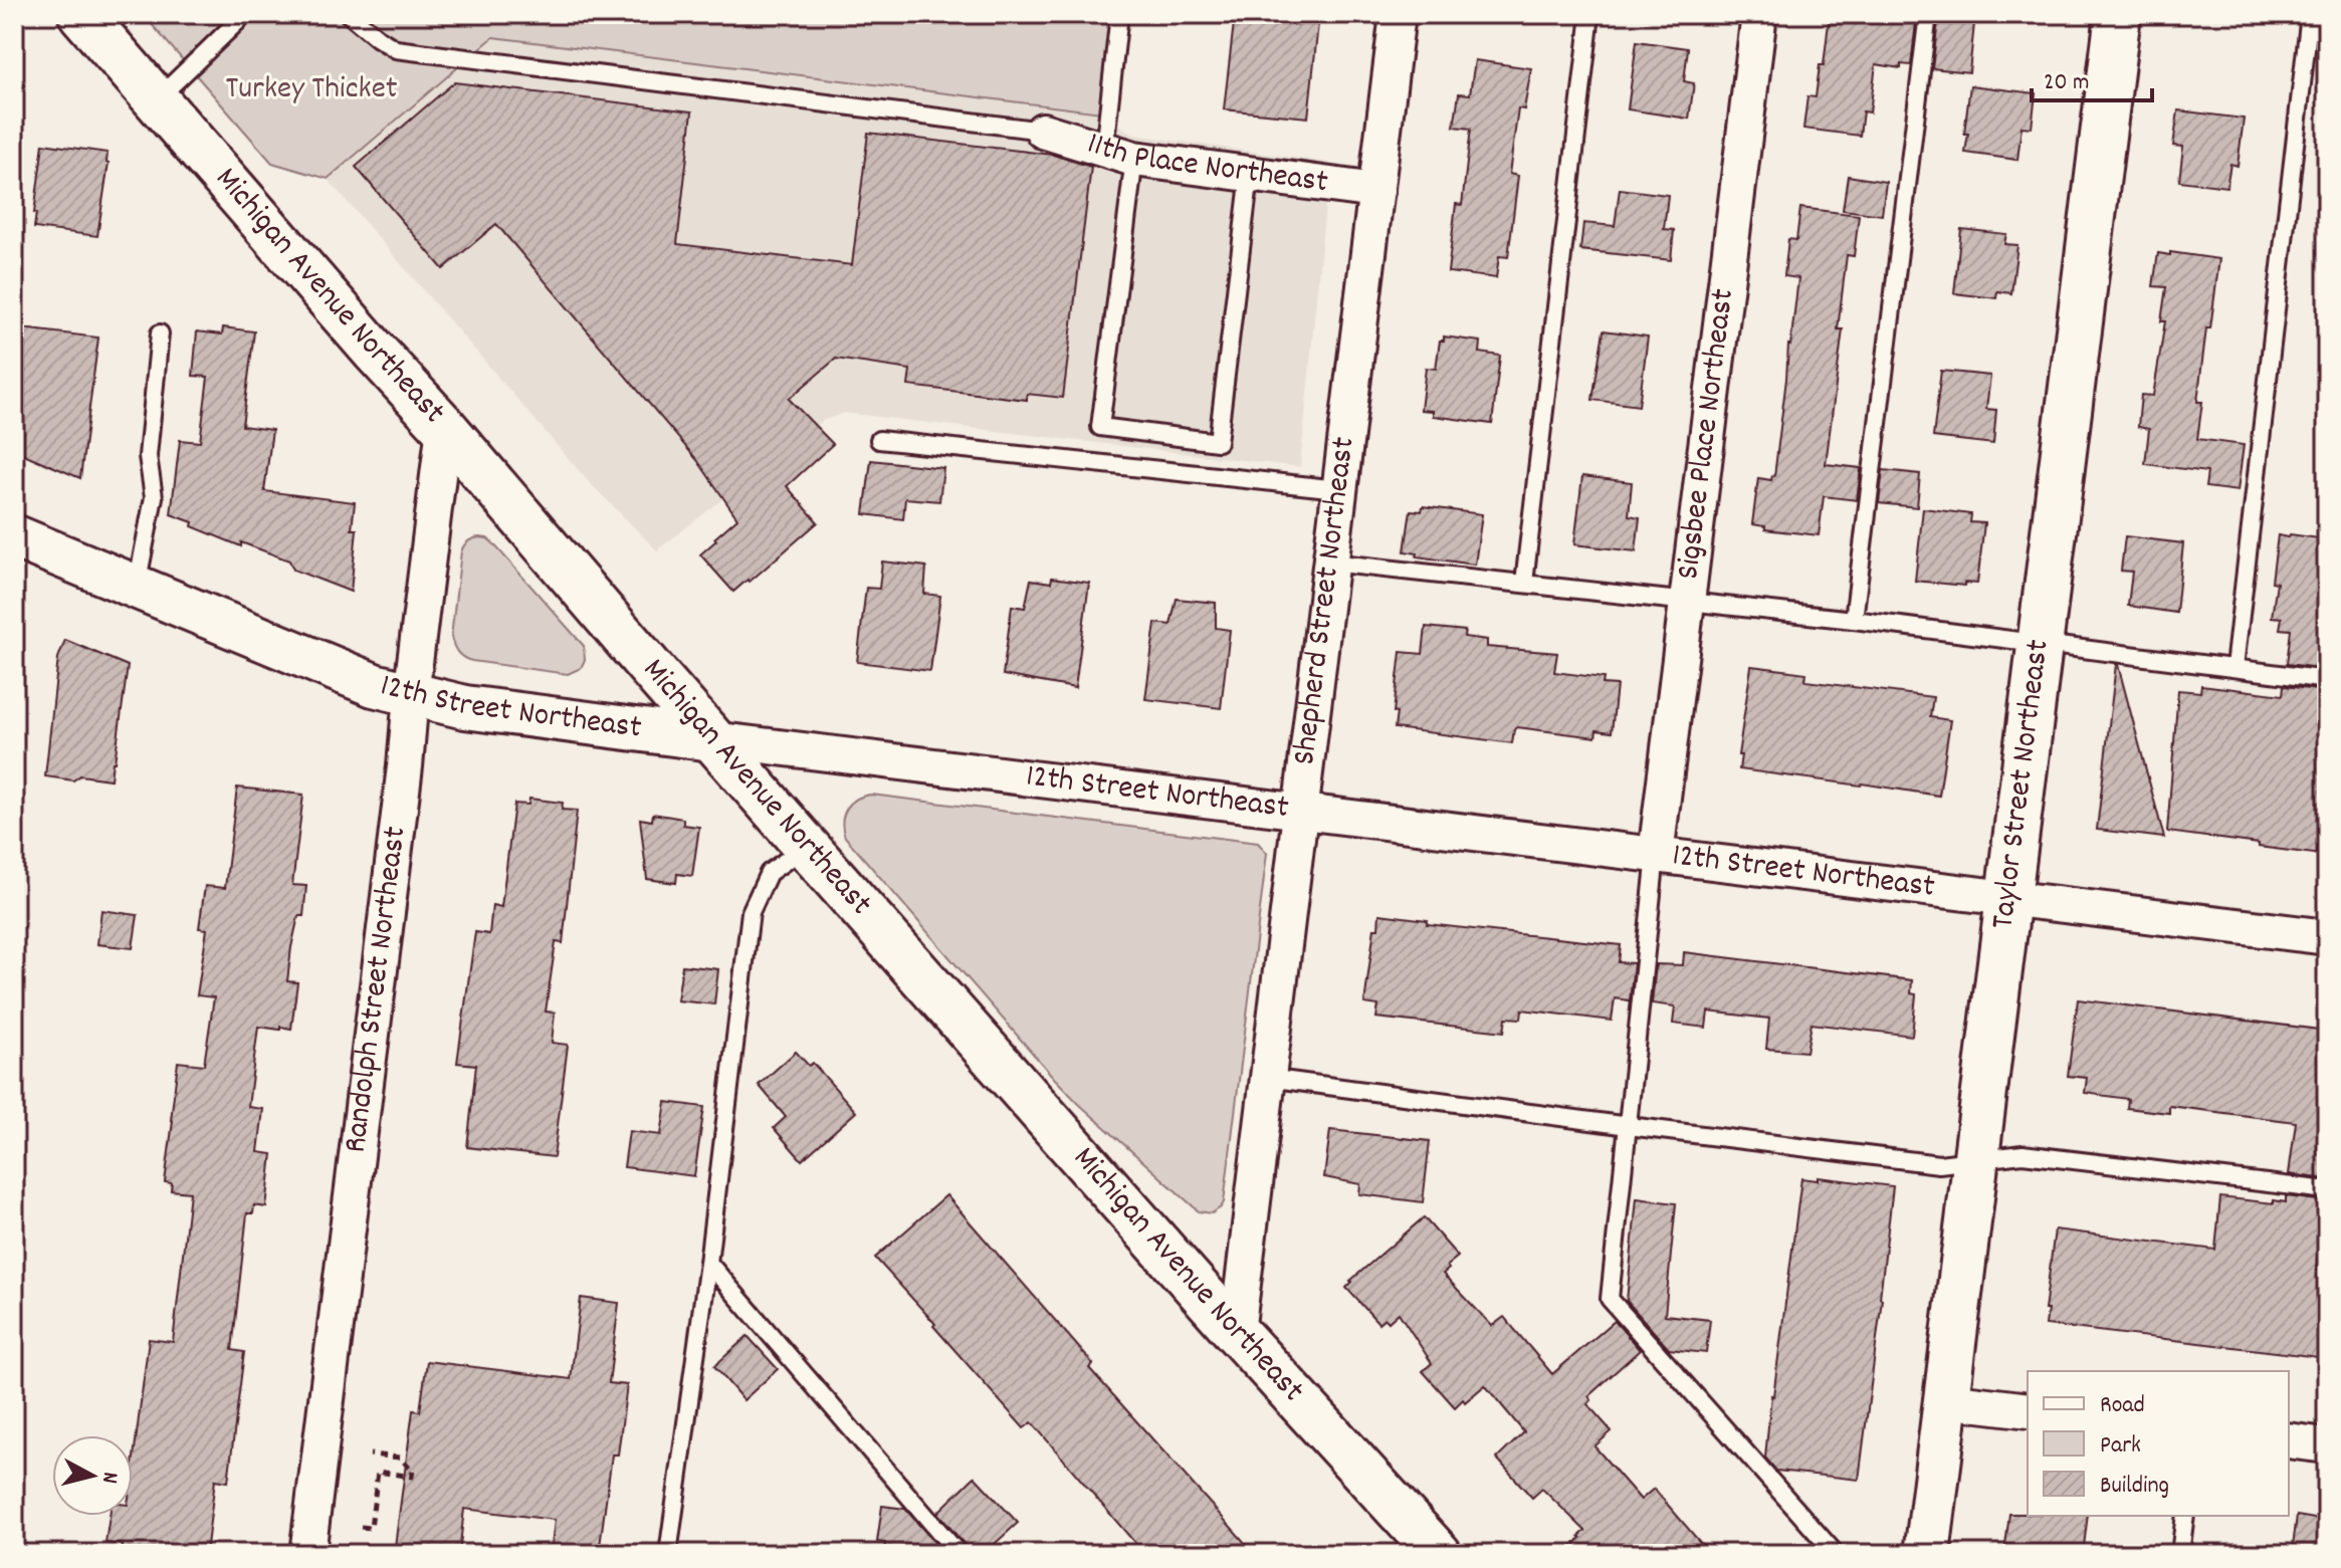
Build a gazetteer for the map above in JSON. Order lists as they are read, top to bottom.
{
  "streets": {
    "main road": ["Michigan Avenue Northeast", "Taylor Street Northeast"],
    "street": [
      "11th Place Northeast",
      "Sigsbee Place Northeast",
      "Shepherd Street Northeast",
      "12th Street Northeast",
      "Randolph Street Northeast"
    ]
  },
  "crossings": [
    ["11th Place Northeast", "Shepherd Street Northeast"],
    ["Michigan Avenue Northeast", "Shepherd Street Northeast"],
    ["Michigan Avenue Northeast", "12th Street Northeast"],
    ["Michigan Avenue Northeast", "Randolph Street Northeast"],
    ["Sigsbee Place Northeast", "12th Street Northeast"],
    ["Shepherd Street Northeast", "12th Street Northeast"],
    ["12th Street Northeast", "Taylor Street Northeast"],
    ["12th Street Northeast", "Randolph Street Northeast"]
  ],
  "parks": ["Turkey Thicket"],
  "legend": ["Road", "Park", "Building"],
  "scale_bar": "20 m",
  "north": "right"
}
